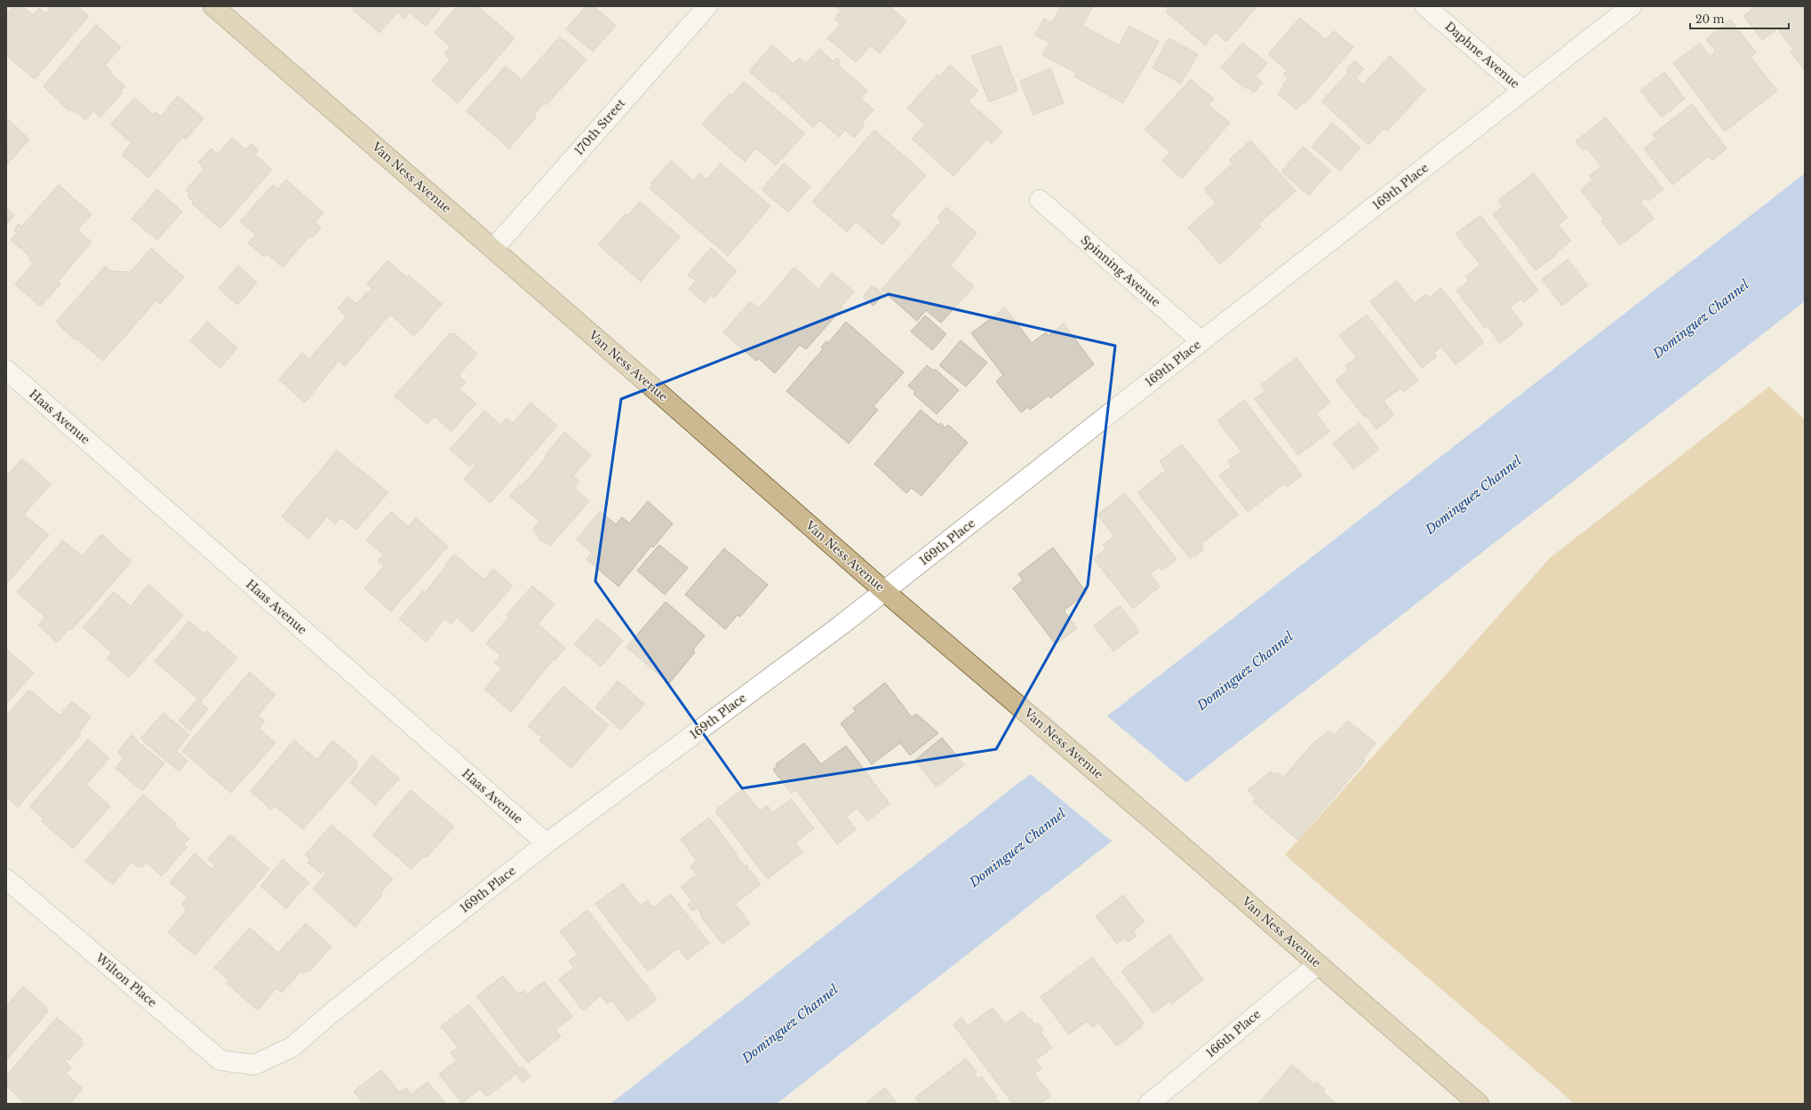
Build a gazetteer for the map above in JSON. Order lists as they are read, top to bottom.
{
  "streets": {
    "main road": ["Van Ness Avenue"],
    "street": [
      "Daphne Avenue",
      "170th Street",
      "169th Place",
      "Spinning Avenue",
      "Haas Avenue",
      "Wilton Place",
      "166th Place"
    ]
  },
  "crossings": [
    ["Daphne Avenue", "169th Place"],
    ["170th Street", "Van Ness Avenue"],
    ["Van Ness Avenue", "169th Place"],
    ["Van Ness Avenue", "166th Place"],
    ["169th Place", "Spinning Avenue"],
    ["169th Place", "Haas Avenue"],
    ["169th Place", "Wilton Place"]
  ],
  "water": ["Dominguez Channel"],
  "scale_bar": "20 m"
}
